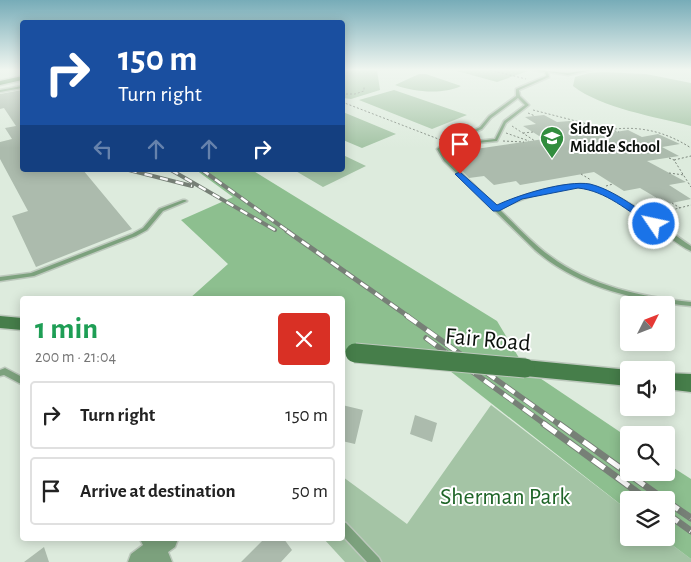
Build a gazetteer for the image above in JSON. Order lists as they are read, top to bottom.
{
  "streets": {
    "main road": ["Fair Road"]
  },
  "parks": ["Sherman Park"],
  "places": {
    "school or university": ["Sidney Middle School"]
  },
  "north": "top right",
  "page": {
    "turn": ["150 m", "Turn right"],
    "heading": ["1 min", "200 m · 21:04"],
    "list": [
      {
        "name": "Turn right",
        "value": "150 m"
      },
      {
        "name": "Arrive at destination",
        "value": "50 m"
      }
    ]
  }
}
